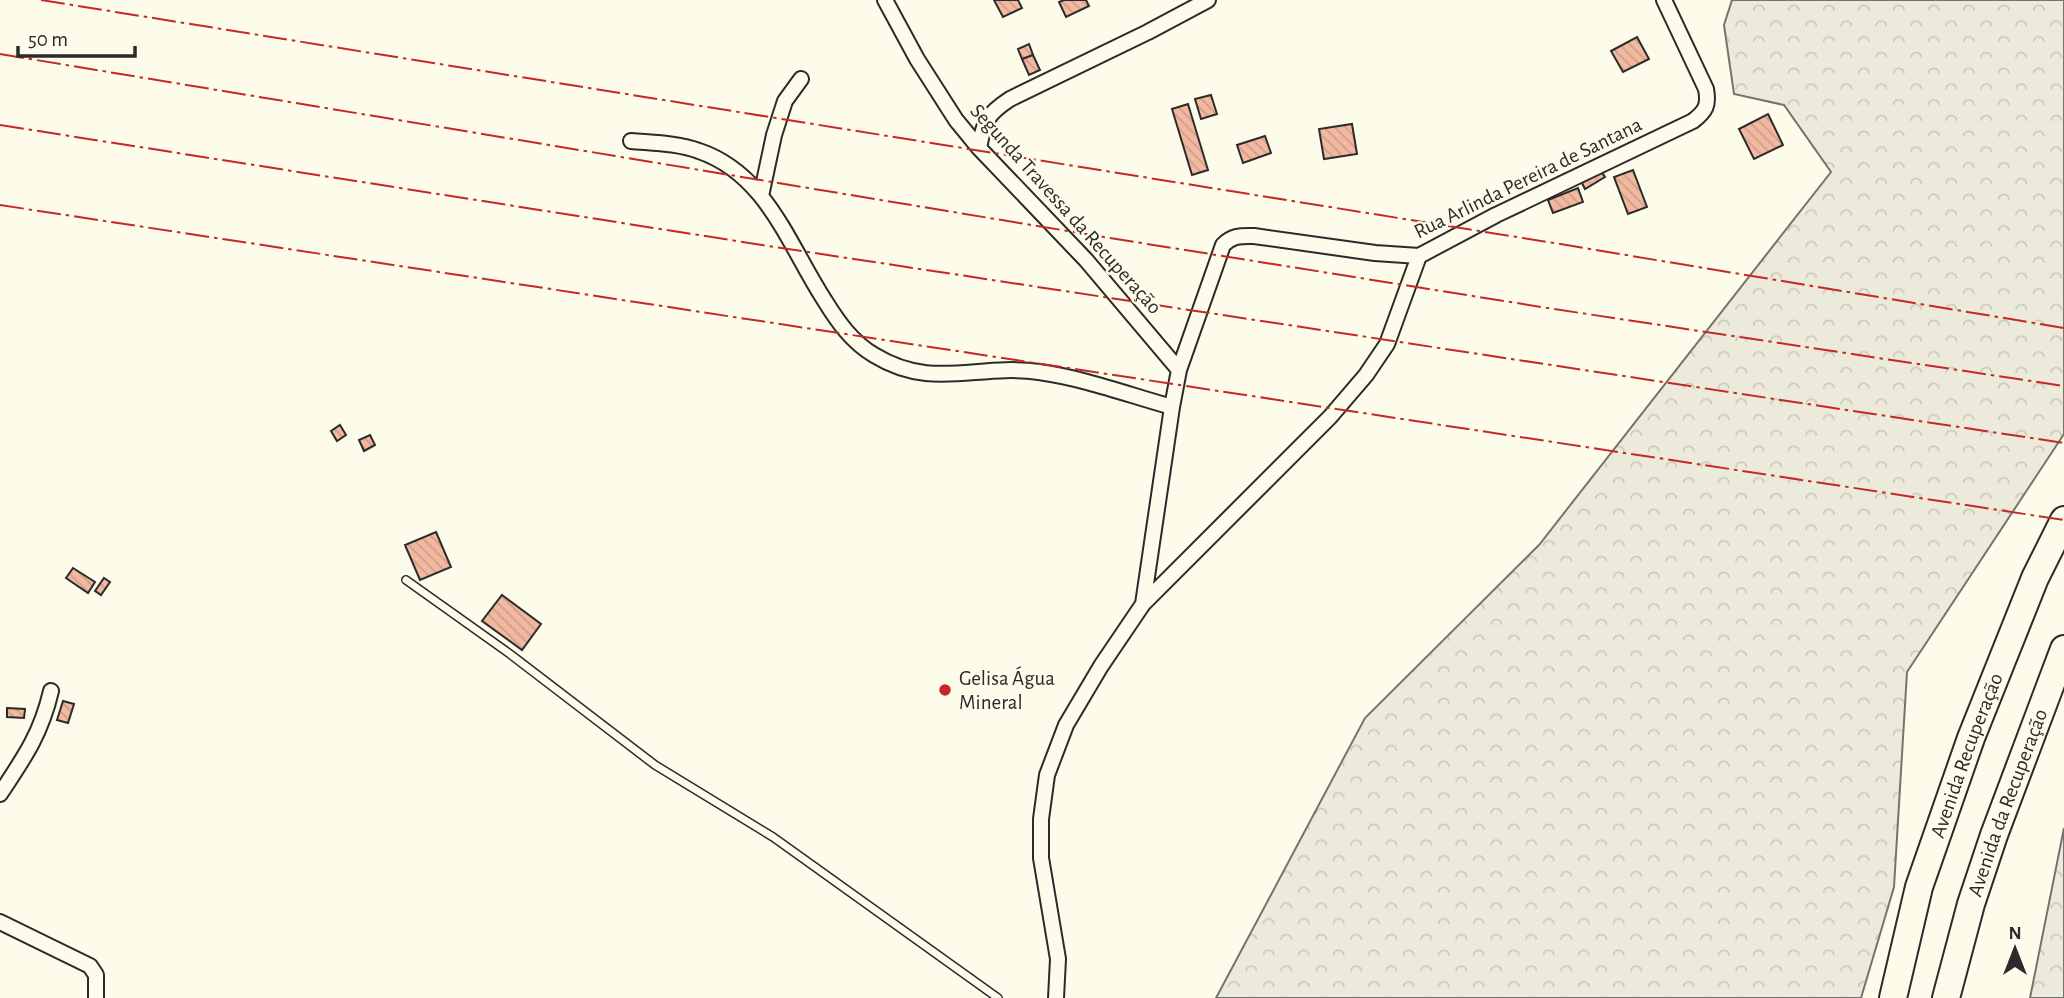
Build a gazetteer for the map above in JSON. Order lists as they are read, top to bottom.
{
  "streets": {
    "highway": ["Avenida Recuperação", "Avenida da Recuperação"],
    "street": ["Rua Arlinda Pereira de Santana", "Segunda Travessa da Recuperação"]
  },
  "crossings": [
    ["Rua Arlinda Pereira de Santana", "Segunda Travessa da Recuperação"]
  ],
  "places": ["Gelisa Água Mineral"],
  "scale_bar": "50 m",
  "north": "top"
}
